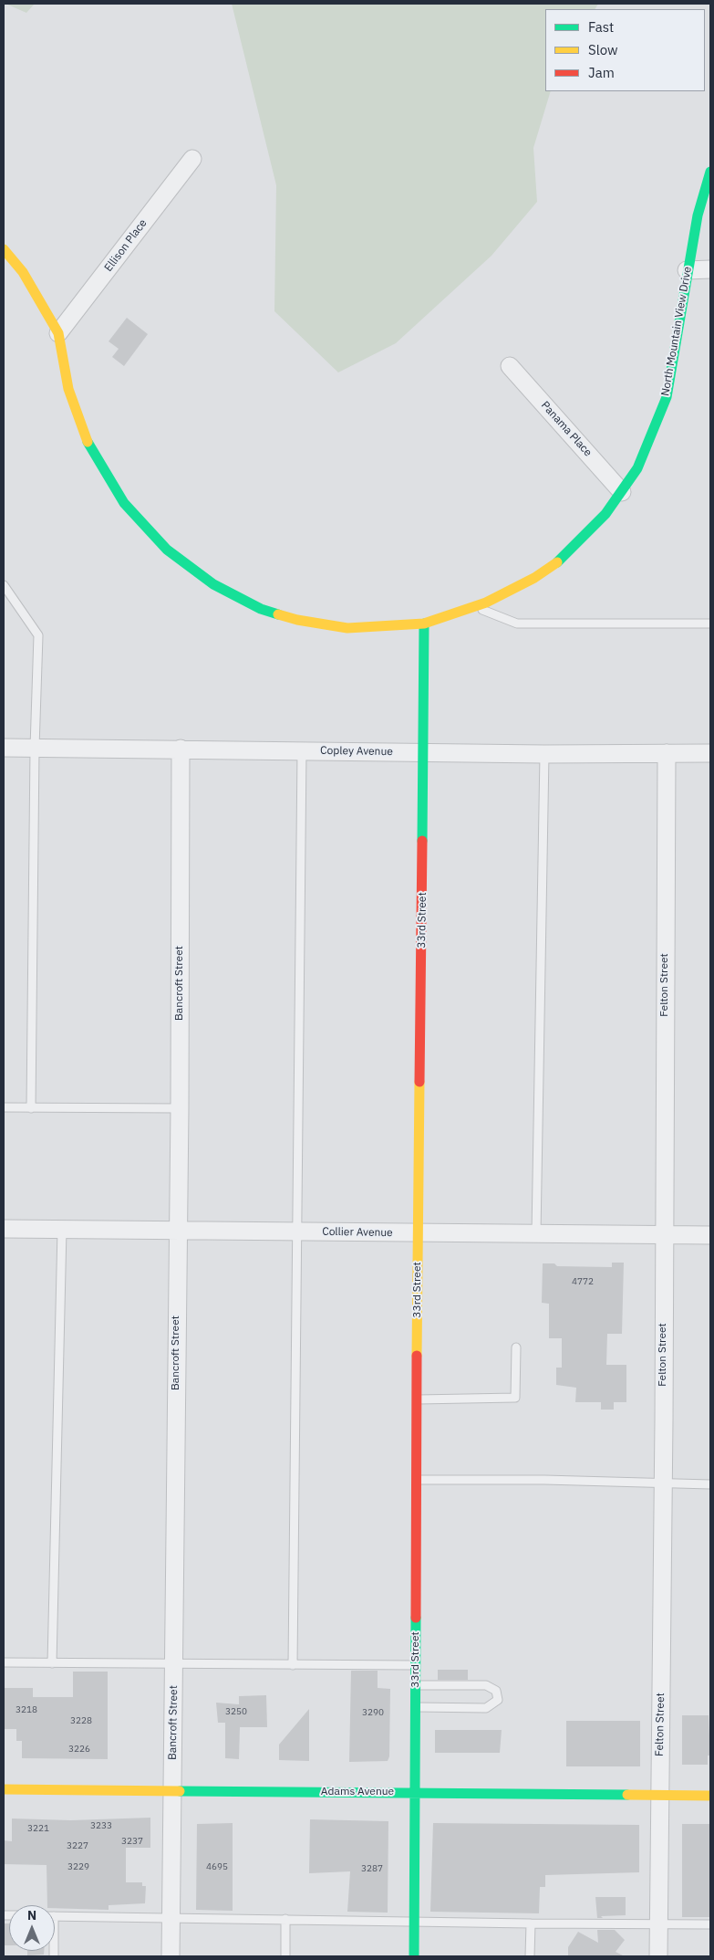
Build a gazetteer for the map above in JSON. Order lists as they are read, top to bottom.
{
  "streets": {
    "street": [
      "Ellison Place",
      "North Mountain View Drive",
      "Panama Place",
      "Copley Avenue",
      "33rd Street",
      "Bancroft Street",
      "Felton Street",
      "Collier Avenue",
      "Adams Avenue"
    ]
  },
  "crossings": [
    ["Ellison Place", "North Mountain View Drive"],
    ["North Mountain View Drive", "Panama Place"],
    ["North Mountain View Drive", "33rd Street"],
    ["Copley Avenue", "33rd Street"],
    ["Copley Avenue", "Bancroft Street"],
    ["Copley Avenue", "Felton Street"],
    ["33rd Street", "Collier Avenue"],
    ["33rd Street", "Adams Avenue"],
    ["Bancroft Street", "Collier Avenue"],
    ["Bancroft Street", "Adams Avenue"],
    ["Felton Street", "Collier Avenue"],
    ["Felton Street", "Adams Avenue"]
  ],
  "house_numbers": [
    "4772",
    "3218",
    "3250",
    "3290",
    "3228",
    "3226",
    "3233",
    "3221",
    "3237",
    "3227",
    "3229",
    "4695",
    "3287"
  ],
  "legend": ["Fast", "Slow", "Jam"],
  "north": "top"
}
